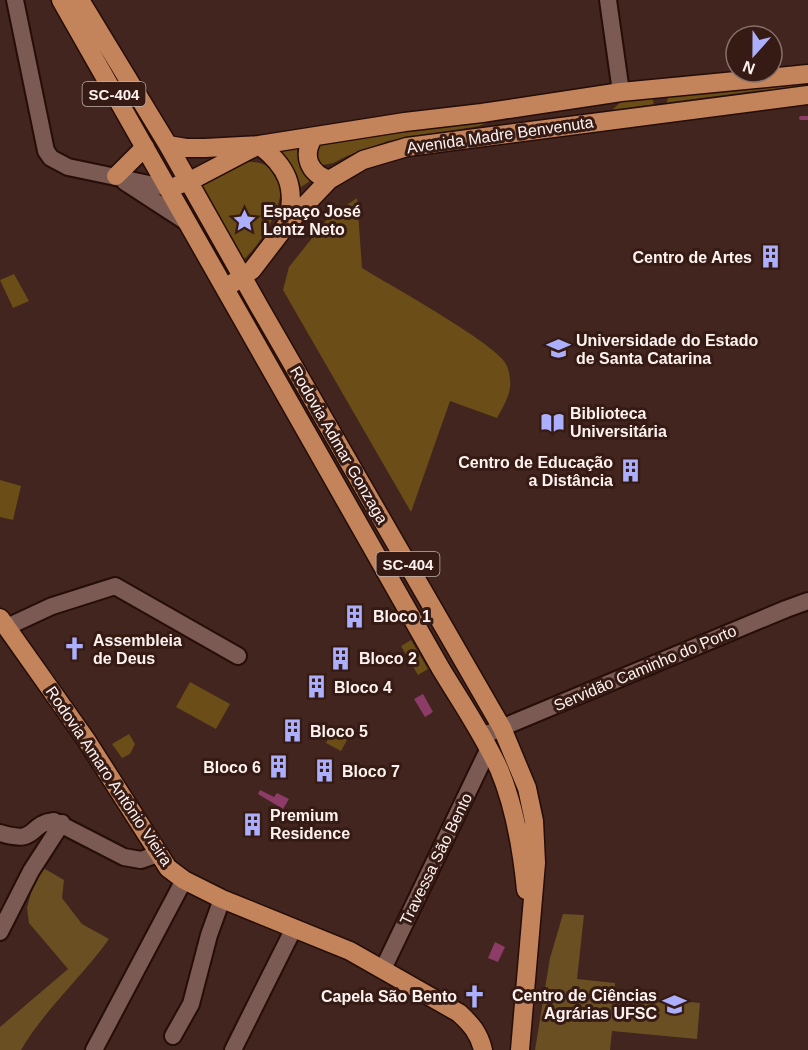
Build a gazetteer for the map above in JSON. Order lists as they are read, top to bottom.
{
  "streets": {
    "main road": [
      "SC-404",
      "Avenida Madre Benvenuta",
      "Rodovia Admar Gonzaga",
      "Rodovia Amaro Antônio Vieira"
    ],
    "street": ["Servidão Caminho do Porto", "Travessa São Bento"]
  },
  "crossings": [
    ["Avenida Madre Benvenuta", "Rodovia Admar Gonzaga"],
    ["Rodovia Admar Gonzaga", "Servidão Caminho do Porto"],
    ["Rodovia Admar Gonzaga", "Travessa São Bento"],
    ["Servidão Caminho do Porto", "Travessa São Bento"],
    ["Rodovia Amaro Antônio Vieira", "Travessa São Bento"]
  ],
  "places": {
    "place": ["Espaço José Lentz Neto"],
    "building": [
      "Centro de Artes",
      "Centro de Educação a Distância",
      "Bloco 1",
      "Bloco 2",
      "Bloco 4",
      "Bloco 5",
      "Bloco 6",
      "Bloco 7",
      "Premium Residence"
    ],
    "school or university": ["Universidade do Estado de Santa Catarina", "Centro de Ciências Agrárias UFSC"],
    "library": ["Biblioteca Universitária"],
    "church": ["Assembleia de Deus", "Capela São Bento"]
  },
  "north": "bottom"
}
